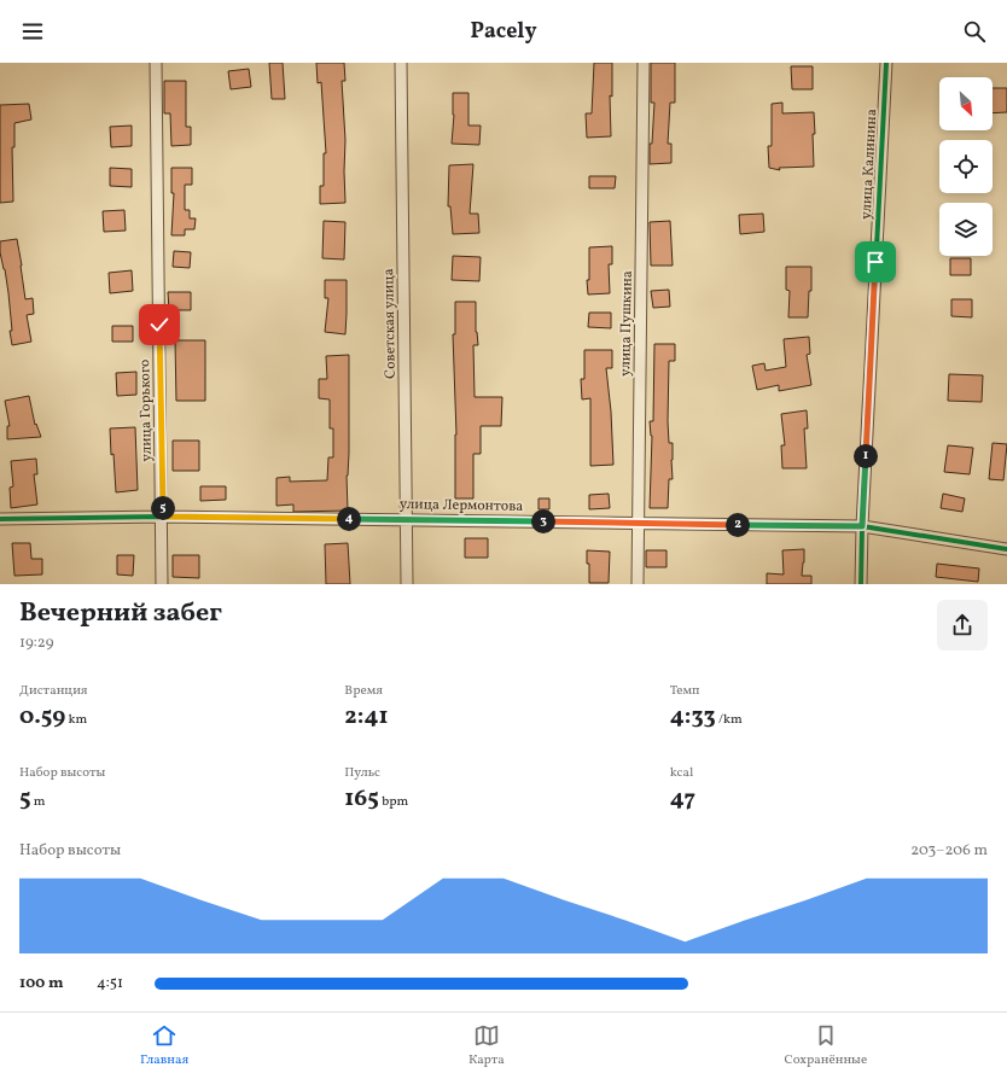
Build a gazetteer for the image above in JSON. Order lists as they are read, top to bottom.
{
  "streets": {
    "street": [
      "улица Калинина",
      "Советская улица",
      "улица Пушкина",
      "улица Горького",
      "улица Лермонтова"
    ]
  },
  "crossings": [
    ["улица Калинина", "улица Лермонтова"],
    ["Советская улица", "улица Лермонтова"],
    ["улица Пушкина", "улица Лермонтова"],
    ["улица Горького", "улица Лермонтова"]
  ],
  "north": "bottom right",
  "page": {
    "header": "Pacely",
    "pins": [
      "1",
      "5",
      "4",
      "3",
      "2"
    ],
    "heading": ["Вечерний забег", "19:29"],
    "stats": [
      ["Дистанция", "0.59 km"],
      ["Время", "2:41"],
      ["Темп", "4:33 /km"],
      ["Набор высоты", "5 m"],
      ["Пульс", "165 bpm"],
      ["kcal", "47"]
    ],
    "chart": ["Набор высоты", "203–206 m"],
    "list": [
      {
        "name": "100 m",
        "note": "4:51"
      }
    ],
    "tabs": ["Главная", "Карта", "Сохранённые"]
  }
}
